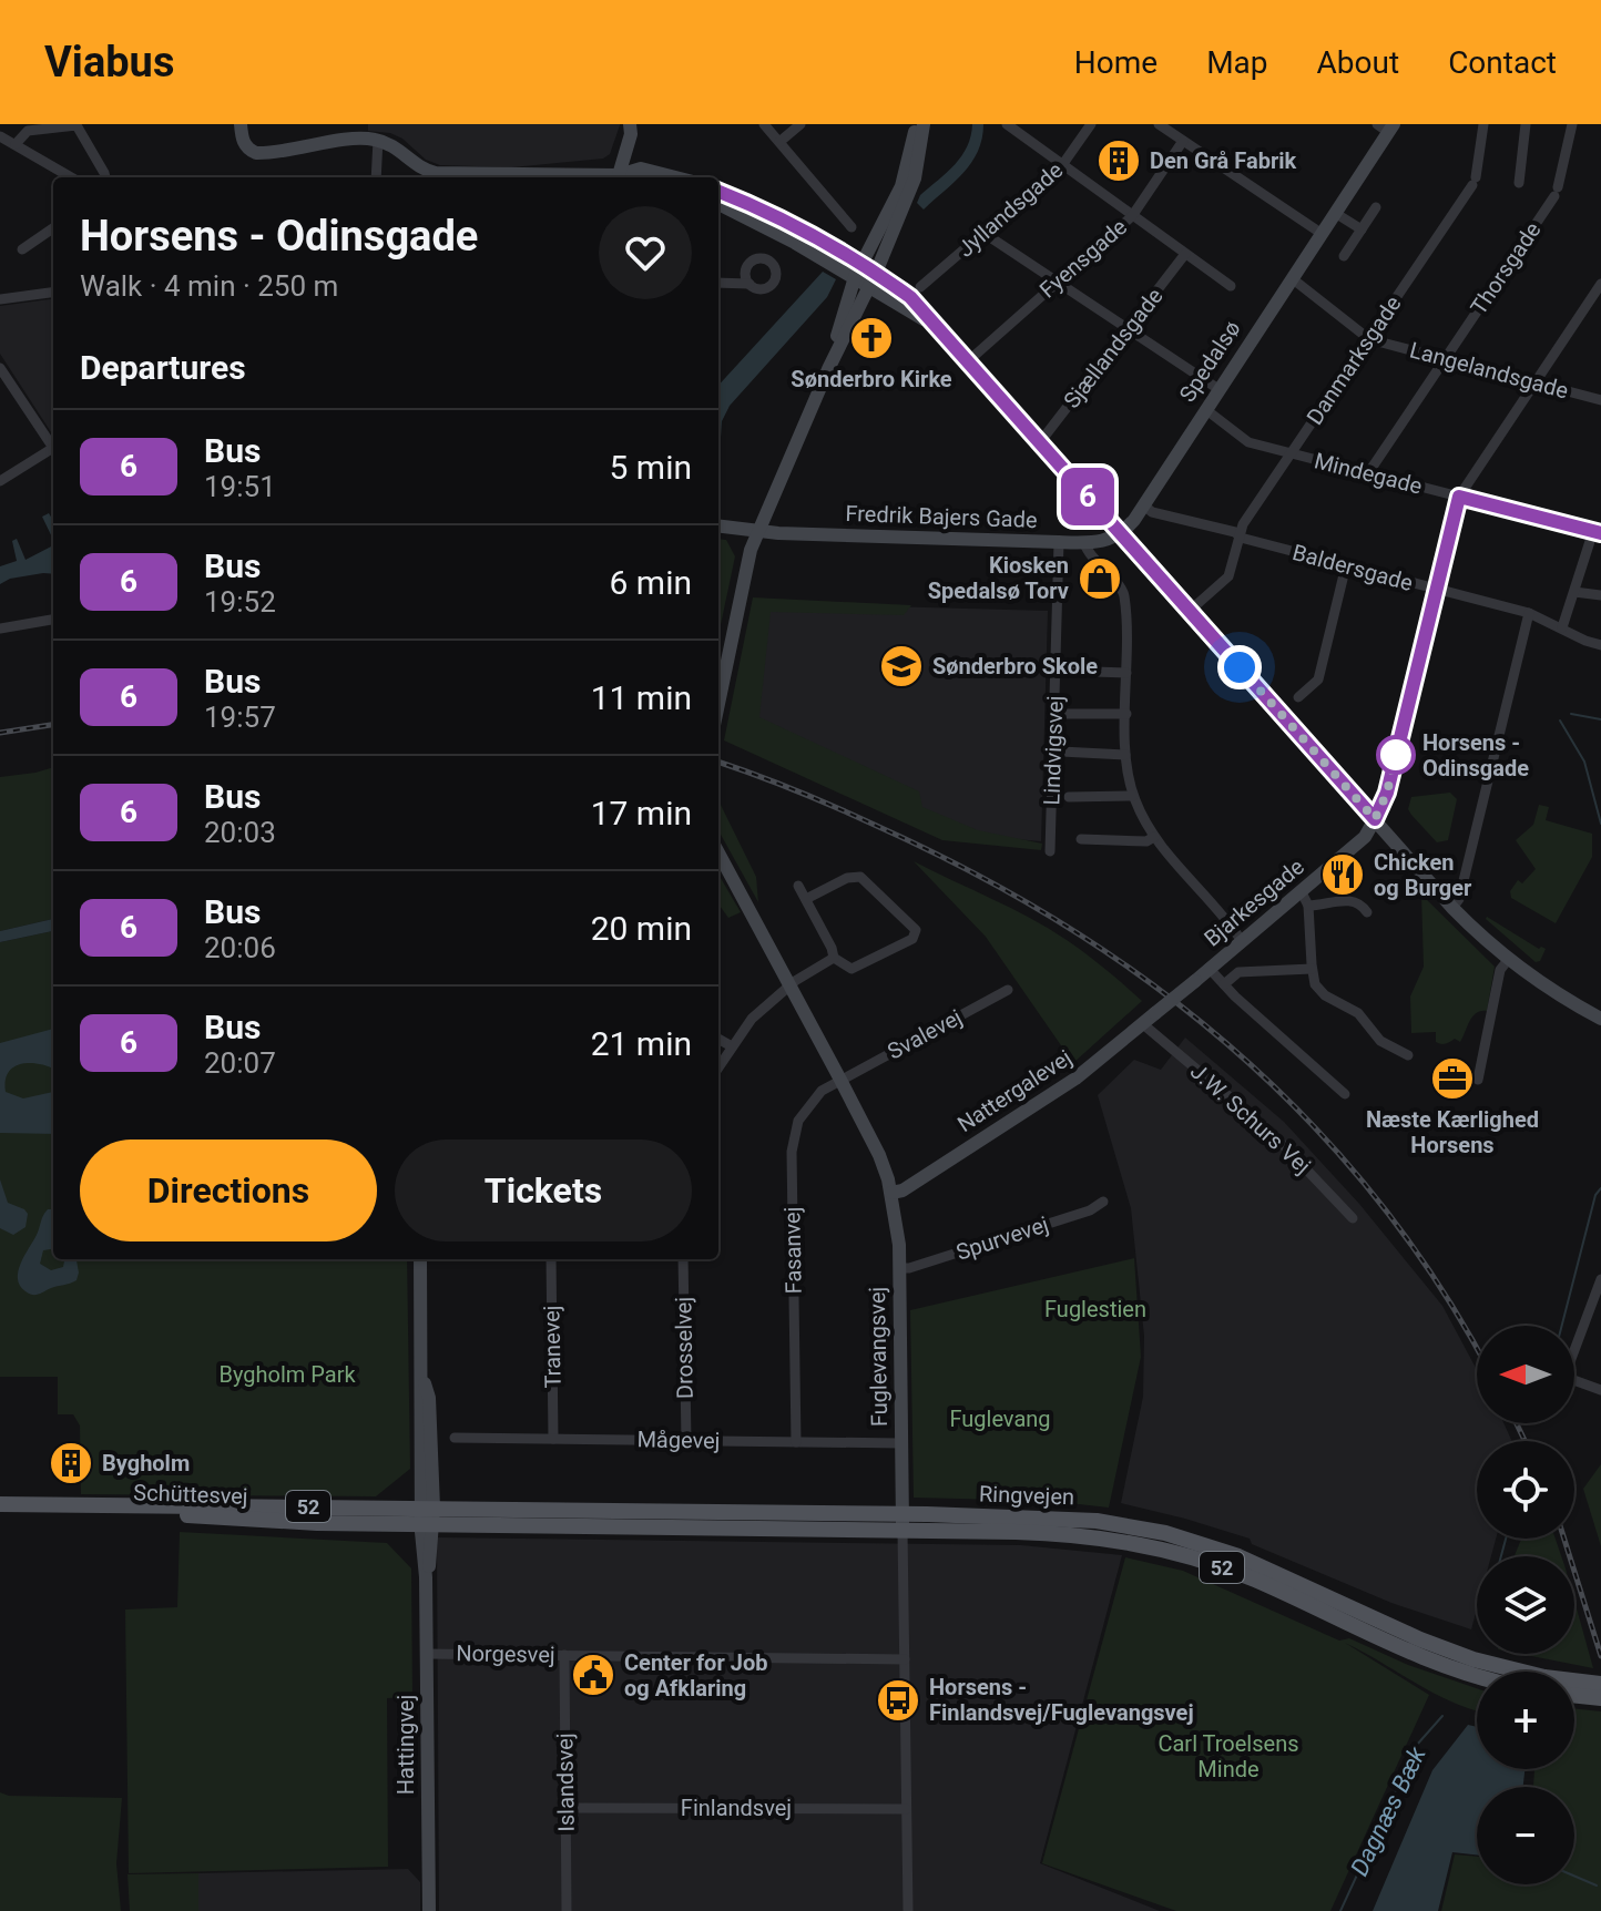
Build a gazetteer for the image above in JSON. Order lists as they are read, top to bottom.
{
  "streets": {
    "main road": ["Schüttesvej", "Ringvejen", "52"],
    "street": [
      "Jyllandsgade",
      "Fyensgade",
      "Thorsgade",
      "Sjællandsgade",
      "Danmarksgade",
      "Spedalsø",
      "Langelandsgade",
      "Mindegade",
      "Fredrik Bajers Gade",
      "Baldersgade",
      "Lindvigsvej",
      "Bjarkesgade",
      "Svalevej",
      "Nattergalevej",
      "J.W. Schurs Vej",
      "Spurvevej",
      "Fasanvej",
      "Tranevej",
      "Drosselvej",
      "Fuglevangsvej",
      "Mågevej",
      "Norgesvej",
      "Hattingvej",
      "Islandsvej",
      "Finlandsvej"
    ]
  },
  "crossings": [
    ["Thorsgade", "Langelandsgade"],
    ["Thorsgade", "Mindegade"],
    ["Danmarksgade", "Langelandsgade"],
    ["Danmarksgade", "Mindegade"],
    ["Danmarksgade", "Baldersgade"],
    ["Spedalsø", "Langelandsgade"],
    ["Spedalsø", "Mindegade"],
    ["Spedalsø", "Fredrik Bajers Gade"],
    ["Spedalsø", "Baldersgade"],
    ["Fredrik Bajers Gade", "Lindvigsvej"],
    ["Bjarkesgade", "Nattergalevej"],
    ["Svalevej", "Fasanvej"],
    ["Svalevej", "Fuglevangsvej"],
    ["Nattergalevej", "J.W. Schurs Vej"],
    ["Nattergalevej", "Fuglevangsvej"],
    ["Spurvevej", "Fuglevangsvej"],
    ["Fasanvej", "Fuglevangsvej"],
    ["Fasanvej", "Mågevej"],
    ["Tranevej", "Mågevej"],
    ["Drosselvej", "Mågevej"],
    ["Fuglevangsvej", "Mågevej"],
    ["Fuglevangsvej", "Ringvejen"],
    ["Fuglevangsvej", "Norgesvej"],
    ["Fuglevangsvej", "Finlandsvej"],
    ["Schüttesvej", "Ringvejen"],
    ["Schüttesvej", "Hattingvej"],
    ["Ringvejen", "Hattingvej"],
    ["Norgesvej", "Hattingvej"],
    ["Norgesvej", "Islandsvej"],
    ["Islandsvej", "Finlandsvej"]
  ],
  "water": ["Dagnæs Bæk"],
  "parks": [
    "Fuglestien",
    "Bygholm Park",
    "Fuglevang",
    "Carl Troelsens Minde"
  ],
  "places": {
    "building": ["Den Grå Fabrik", "Bygholm"],
    "church": ["Sønderbro Kirke"],
    "shop": ["Kiosken Spedalsø Torv"],
    "school or university": ["Sønderbro Skole"],
    "other": ["Horsens - Odinsgade"],
    "restaurant": ["Chicken og Burger"],
    "office": ["Næste Kærlighed Horsens"],
    "public building": ["Center for Job og Afklaring"],
    "bus stop": ["Horsens - Finlandsvej/Fuglevangsvej"]
  },
  "lines": ["bus line 6"],
  "north": "left",
  "page": {
    "header": "Viabus",
    "nav": [
      "Home",
      "Map",
      "About",
      "Contact"
    ],
    "on_map": "6",
    "heading": [
      ["Horsens - Odinsgade", "Walk · 4 min · 250 m"],
      "Departures"
    ],
    "list": [
      {
        "mark": "6",
        "name": "Bus",
        "note": "19:51",
        "value": "5 min"
      },
      {
        "mark": "6",
        "name": "Bus",
        "note": "19:52",
        "value": "6 min"
      },
      {
        "mark": "6",
        "name": "Bus",
        "note": "19:57",
        "value": "11 min"
      },
      {
        "mark": "6",
        "name": "Bus",
        "note": "20:03",
        "value": "17 min"
      },
      {
        "mark": "6",
        "name": "Bus",
        "note": "20:06",
        "value": "20 min"
      },
      {
        "mark": "6",
        "name": "Bus",
        "note": "20:07",
        "value": "21 min"
      }
    ],
    "buttons": ["Directions", "Tickets"],
    "map_buttons": ["+", "−"]
  }
}
